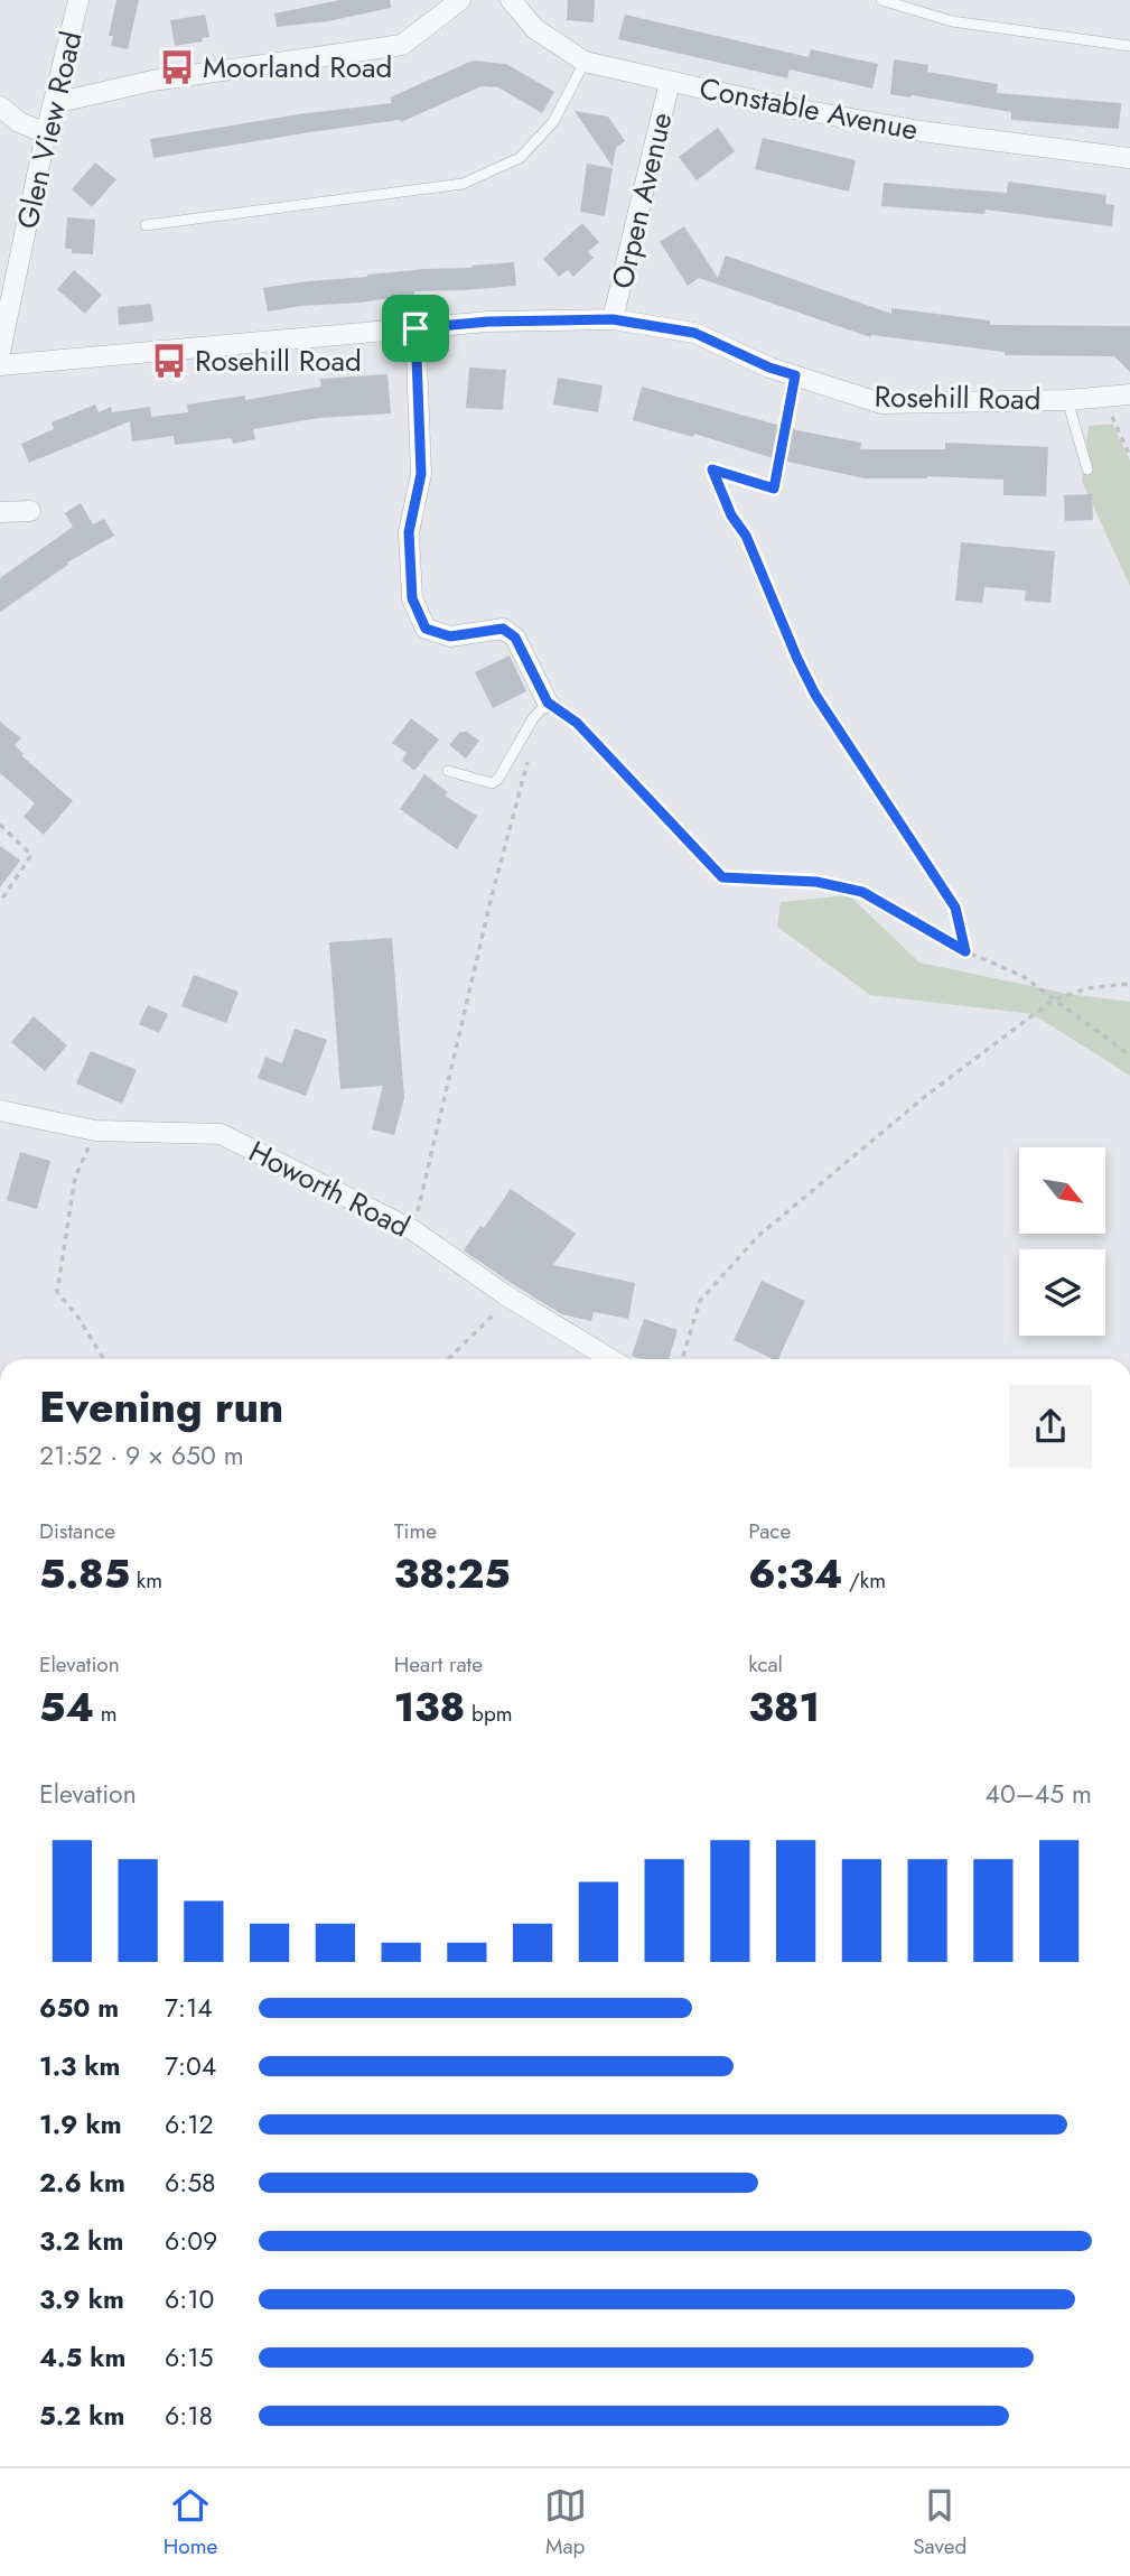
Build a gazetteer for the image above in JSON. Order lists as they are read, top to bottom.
{
  "streets": {
    "street": [
      "Constable Avenue",
      "Glen View Road",
      "Orpen Avenue",
      "Rosehill Road",
      "Howorth Road"
    ]
  },
  "crossings": [
    ["Constable Avenue", "Orpen Avenue"],
    ["Orpen Avenue", "Rosehill Road"]
  ],
  "places": {
    "bus stop": ["Moorland Road", "Rosehill Road"]
  },
  "north": "bottom right",
  "page": {
    "heading": ["Evening run", "21:52 · 9 × 650 m"],
    "stats": [
      ["Distance", "5.85 km"],
      ["Time", "38:25"],
      ["Pace", "6:34 /km"],
      ["Elevation", "54 m"],
      ["Heart rate", "138 bpm"],
      ["kcal", "381"]
    ],
    "chart": ["Elevation", "40–45 m"],
    "list": [
      {
        "name": "650 m",
        "note": "7:14"
      },
      {
        "name": "1.3 km",
        "note": "7:04"
      },
      {
        "name": "1.9 km",
        "note": "6:12"
      },
      {
        "name": "2.6 km",
        "note": "6:58"
      },
      {
        "name": "3.2 km",
        "note": "6:09"
      },
      {
        "name": "3.9 km",
        "note": "6:10"
      },
      {
        "name": "4.5 km",
        "note": "6:15"
      },
      {
        "name": "5.2 km",
        "note": "6:18"
      }
    ],
    "tabs": ["Home", "Map", "Saved"]
  }
}
